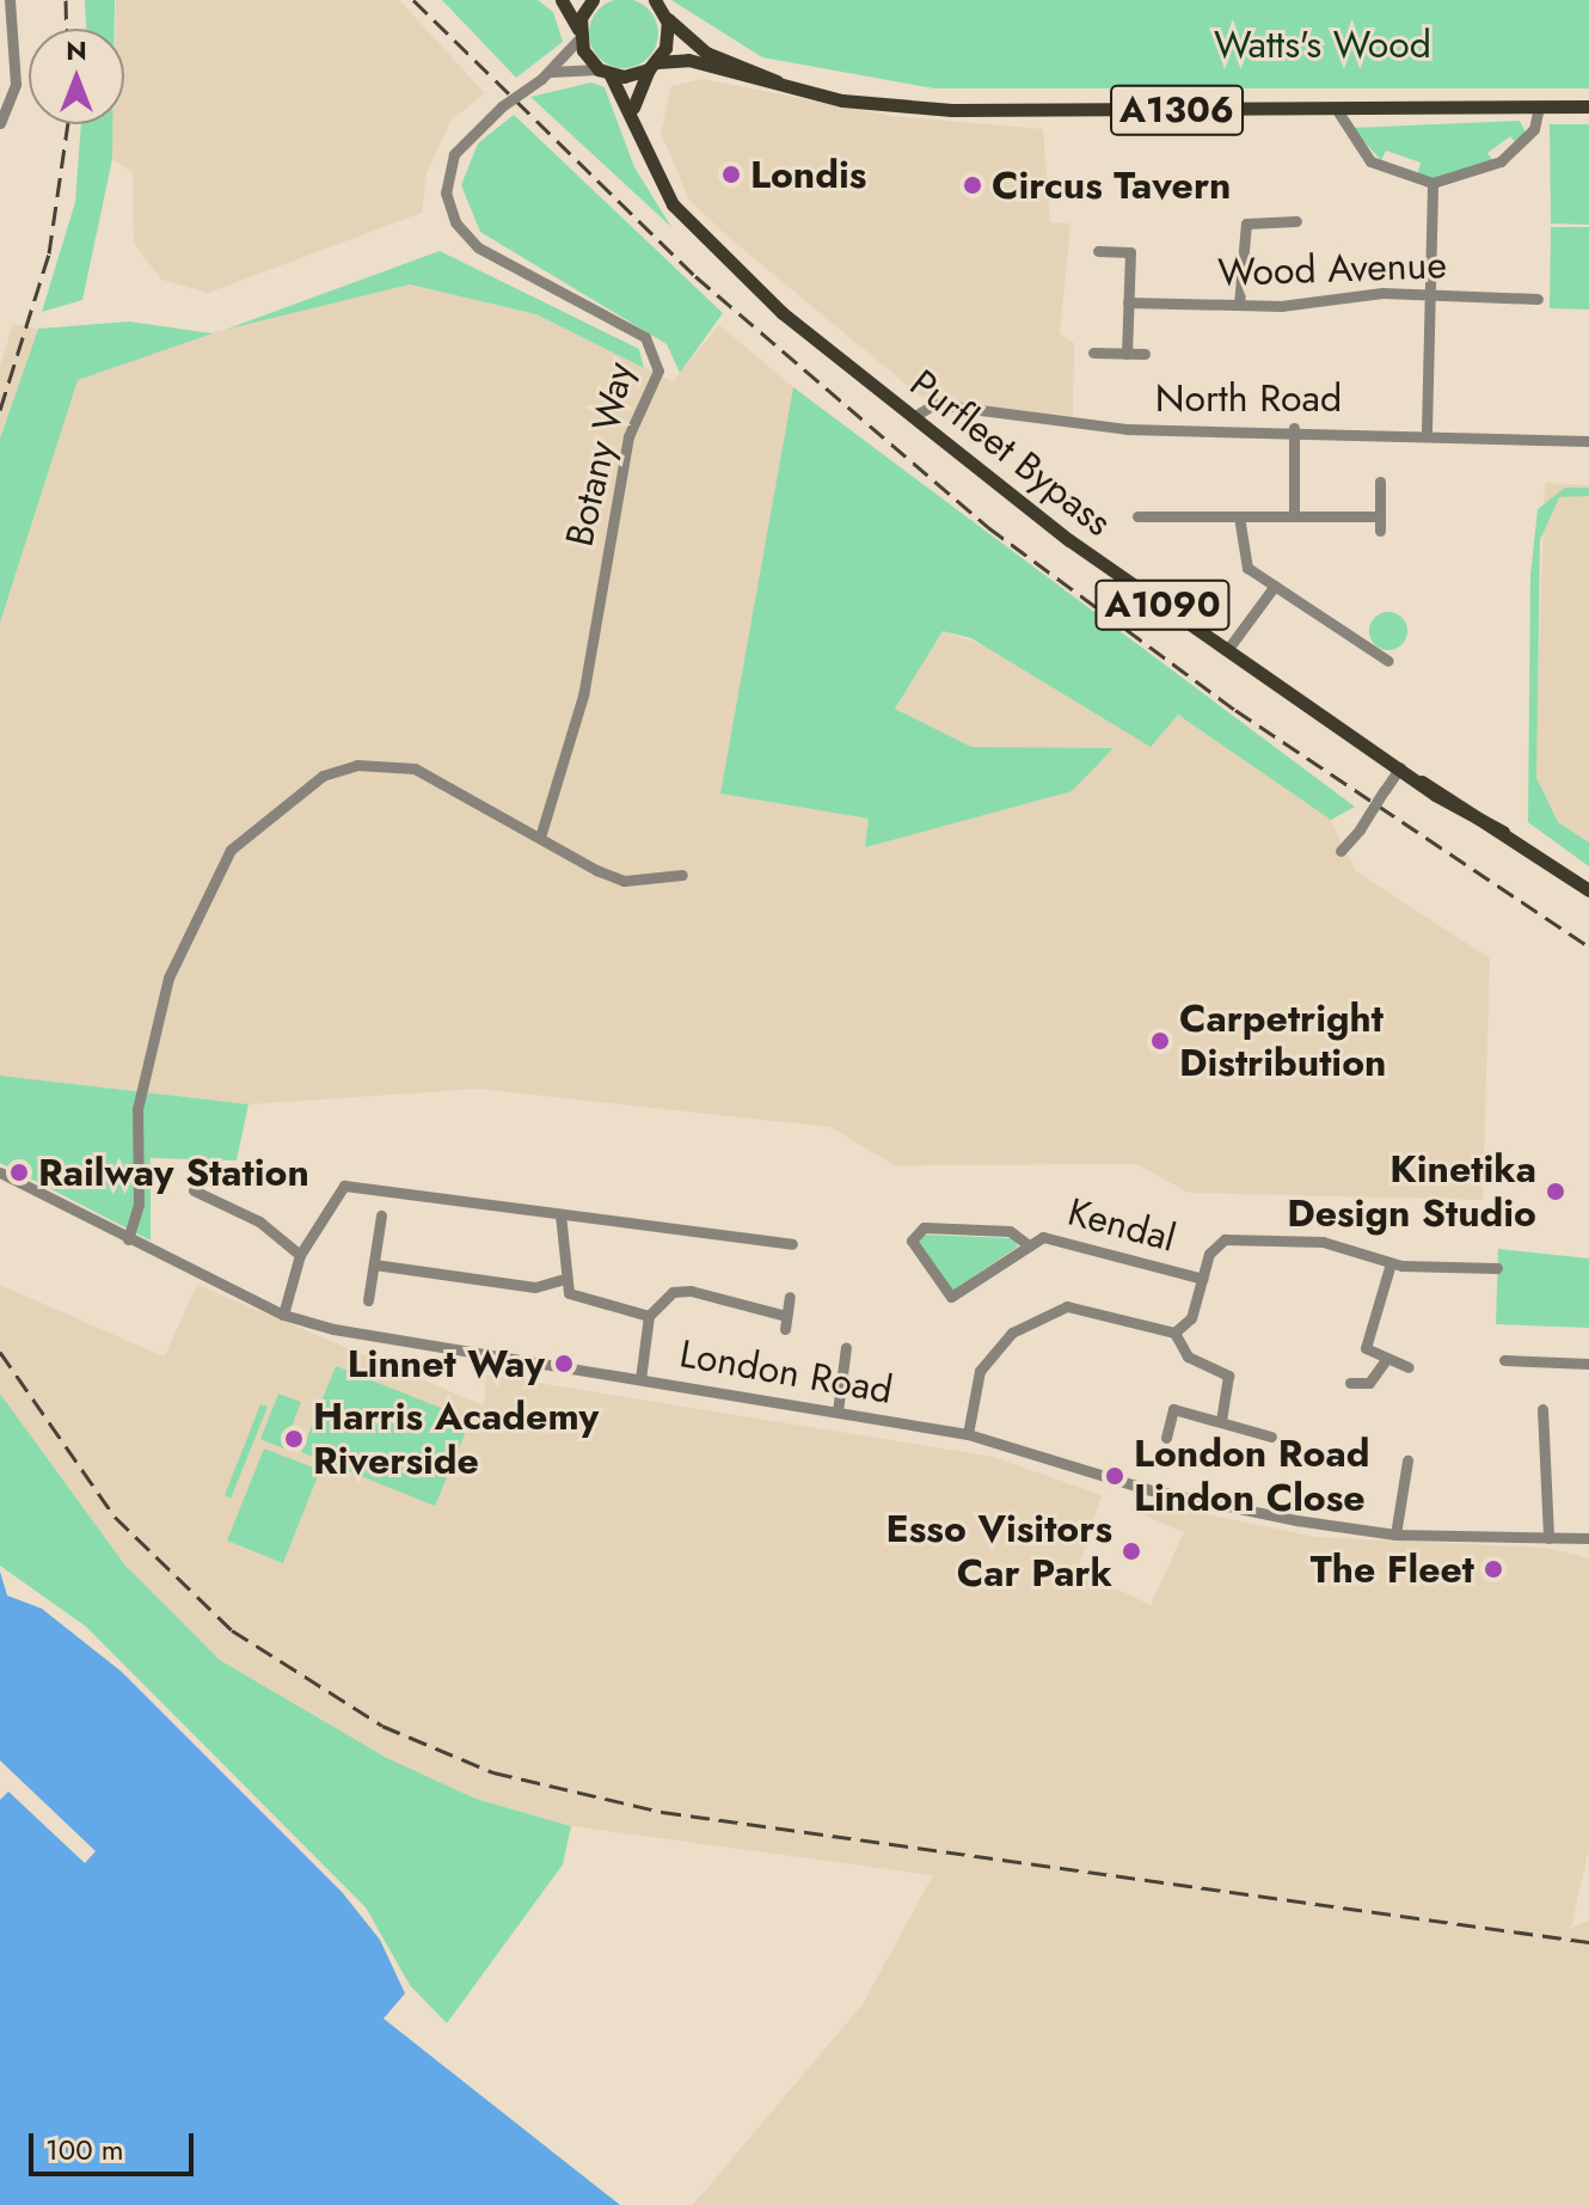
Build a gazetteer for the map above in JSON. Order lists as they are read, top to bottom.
{
  "streets": {
    "main road": ["A1306", "Purfleet Bypass", "A1090"],
    "street": [
      "Wood Avenue",
      "North Road",
      "Botany Way",
      "Kendal",
      "London Road"
    ]
  },
  "crossings": [
    ["North Road", "Purfleet Bypass"],
    ["Purfleet Bypass", "Botany Way"]
  ],
  "parks": ["Watts's Wood"],
  "places": [
    "Londis",
    "Circus Tavern",
    "Carpetright Distribution",
    "Railway Station",
    "Kinetika Design Studio",
    "Linnet Way",
    "Harris Academy Riverside",
    "London Road Lindon Close",
    "Esso Visitors Car Park",
    "The Fleet"
  ],
  "scale_bar": "100 m",
  "north": "top"
}
